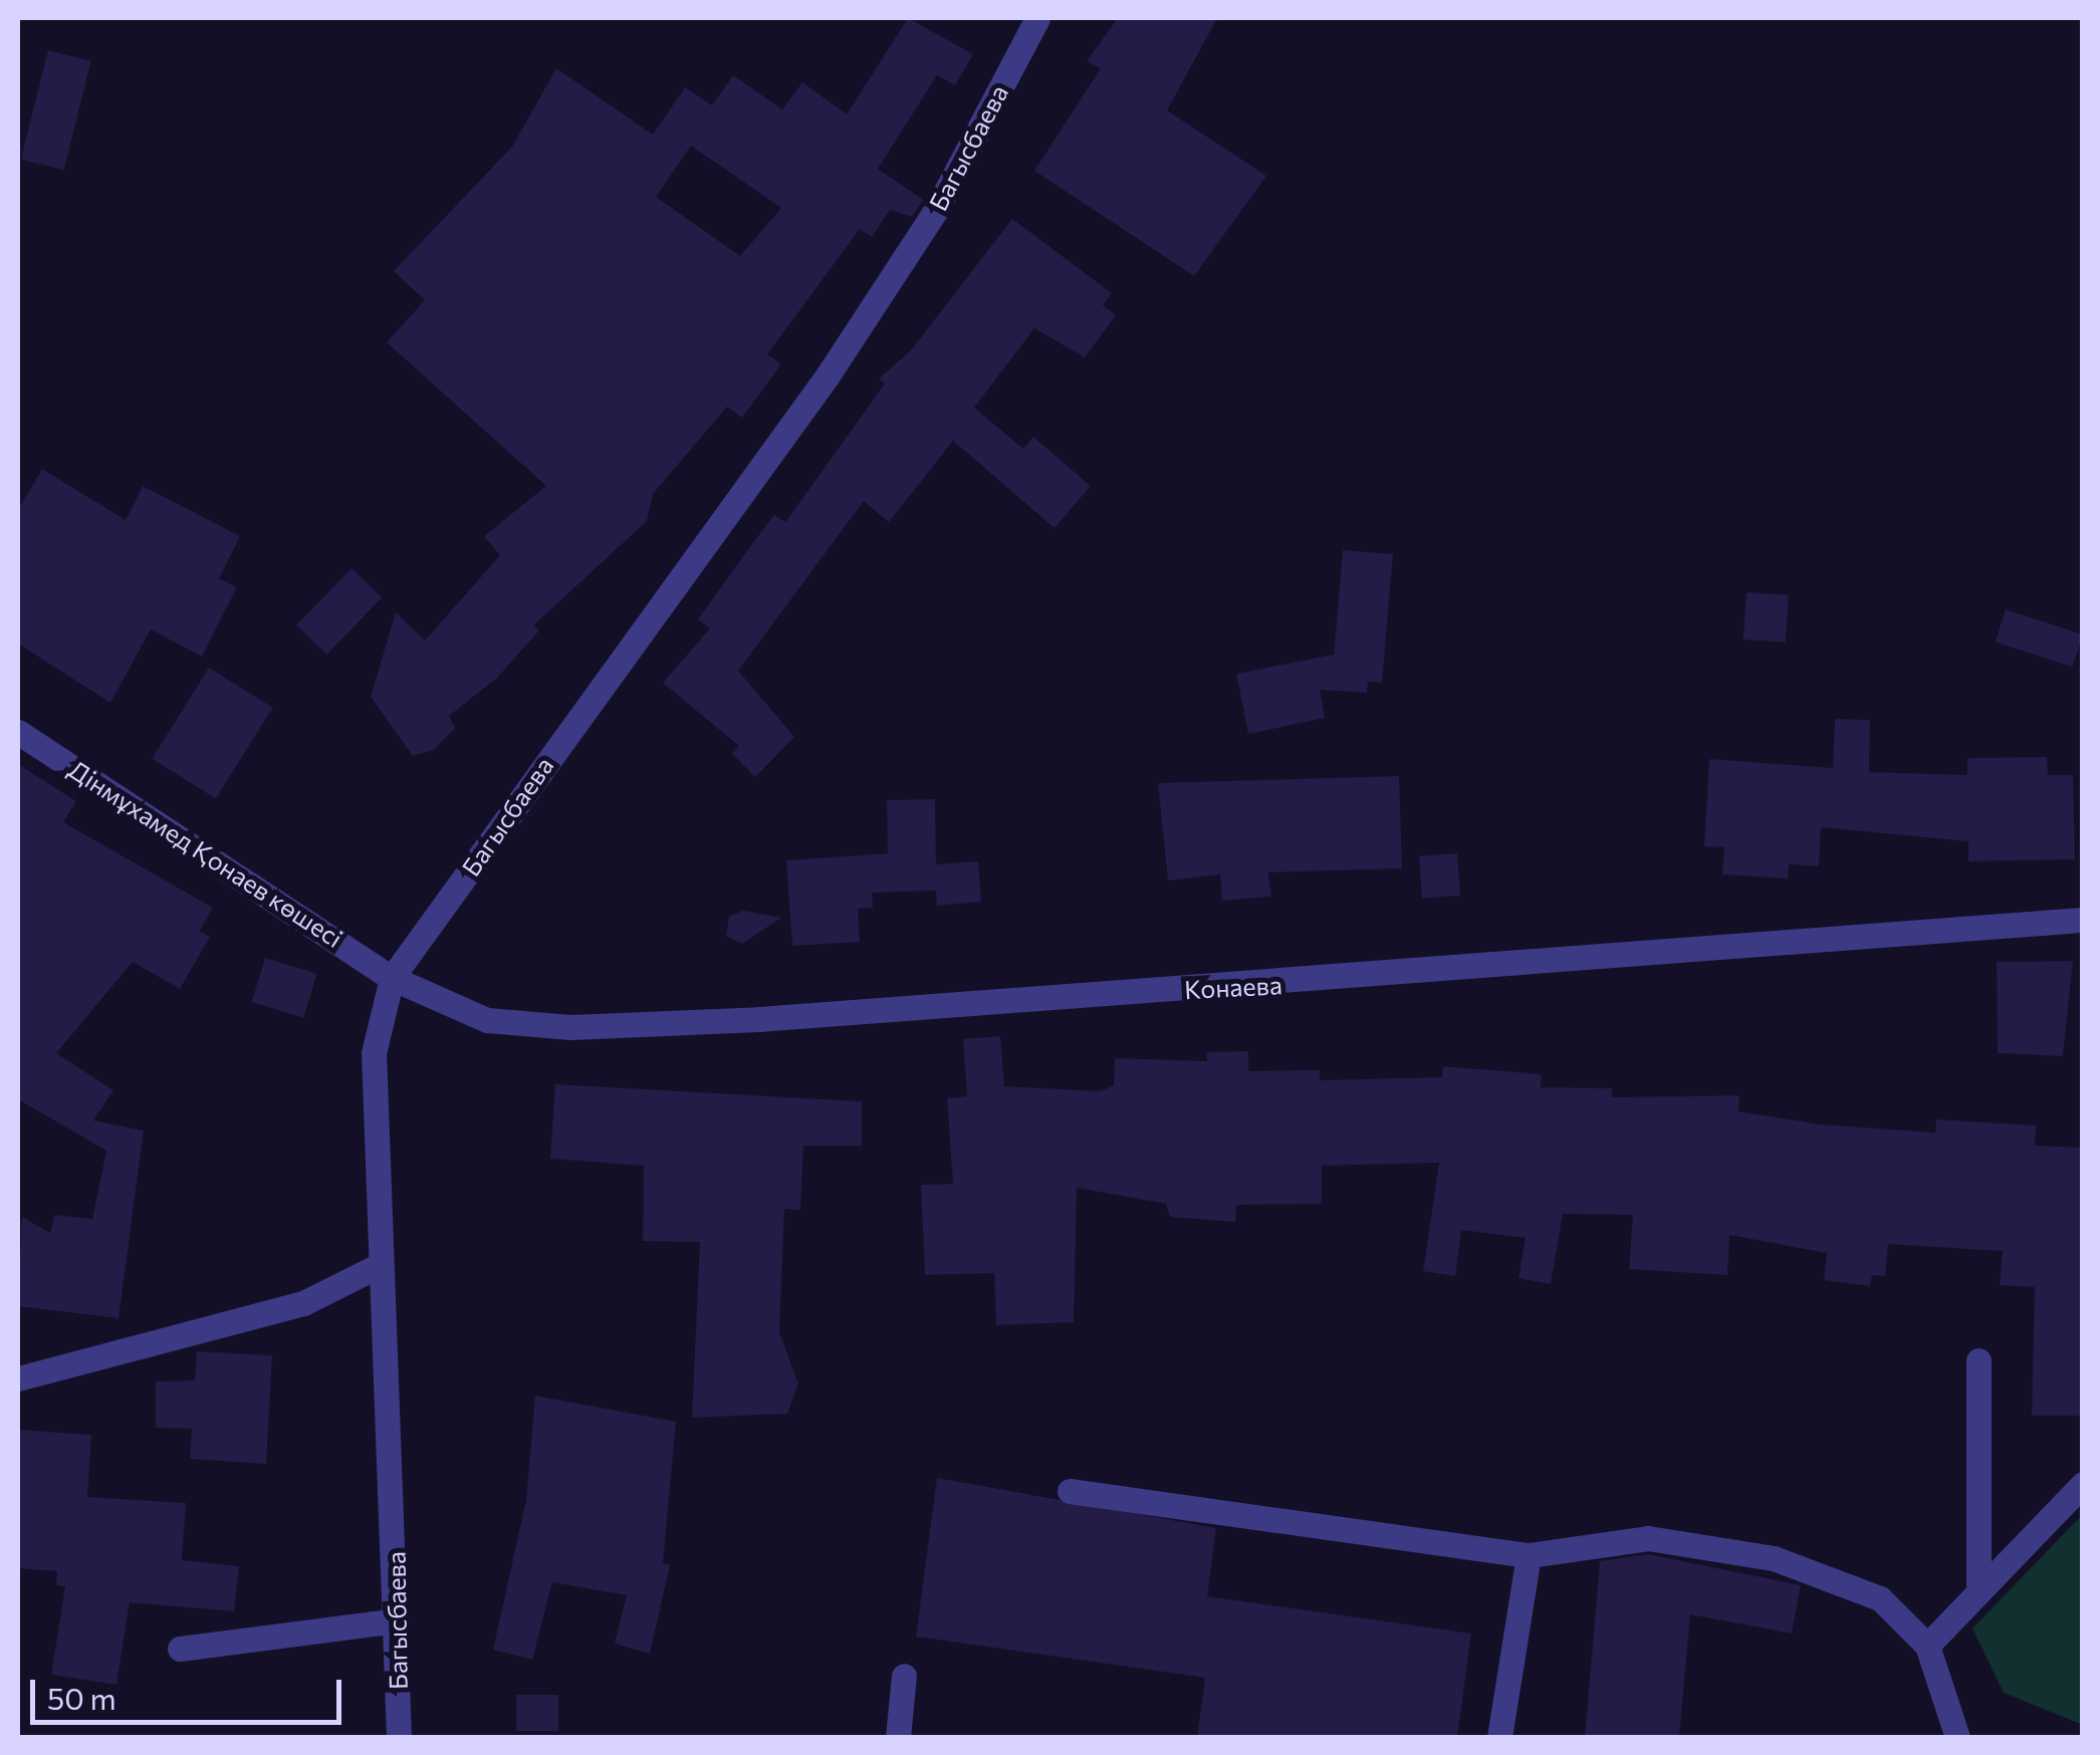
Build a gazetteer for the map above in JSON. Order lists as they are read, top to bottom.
{
  "streets": {
    "street": ["Багысбаева", "Дінмұхамед Қонаев көшесі", "Конаева"]
  },
  "crossings": [
    ["Багысбаева", "Дінмұхамед Қонаев көшесі"],
    ["Багысбаева", "Конаева"],
    ["Дінмұхамед Қонаев көшесі", "Конаева"]
  ],
  "scale_bar": "50 m"
}
